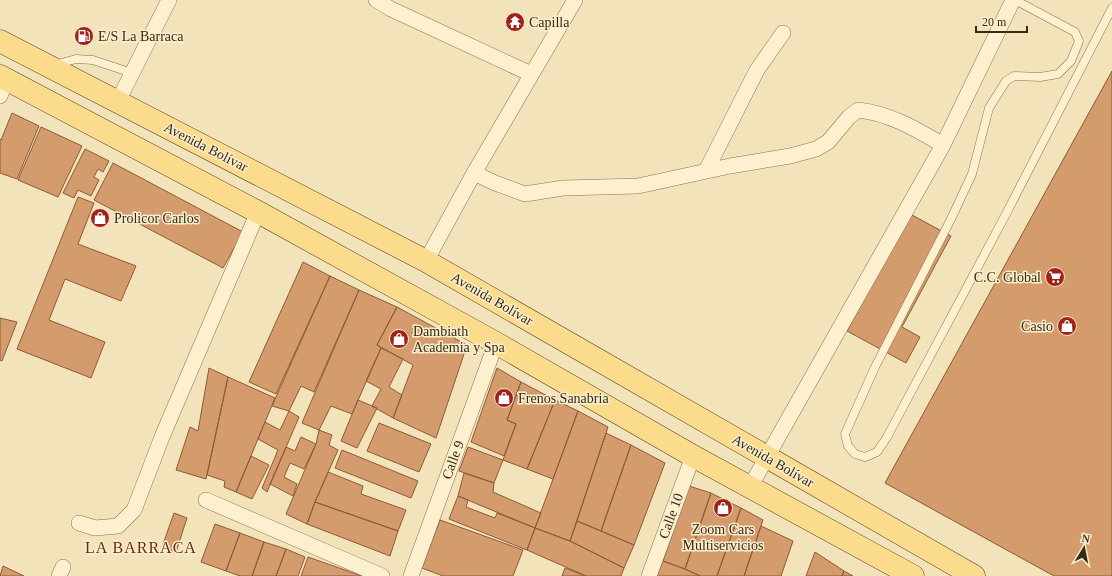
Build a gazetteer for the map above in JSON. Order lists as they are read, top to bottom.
{
  "streets": {
    "main road": ["Avenida Bolívar"],
    "street": ["Calle 9", "Calle 10"]
  },
  "districts": ["LA BARRACA"],
  "places": {
    "temple": ["Capilla"],
    "fuel station": ["E/S La Barraca"],
    "shop": [
      "Prolicor Carlos",
      "Casio",
      "Dambiath Academia y Spa",
      "Frenos Sanabria",
      "Zoom Cars Multiservicios"
    ],
    "supermarket": ["C.C. Global"]
  },
  "scale_bar": "20 m",
  "north": "top"
}
